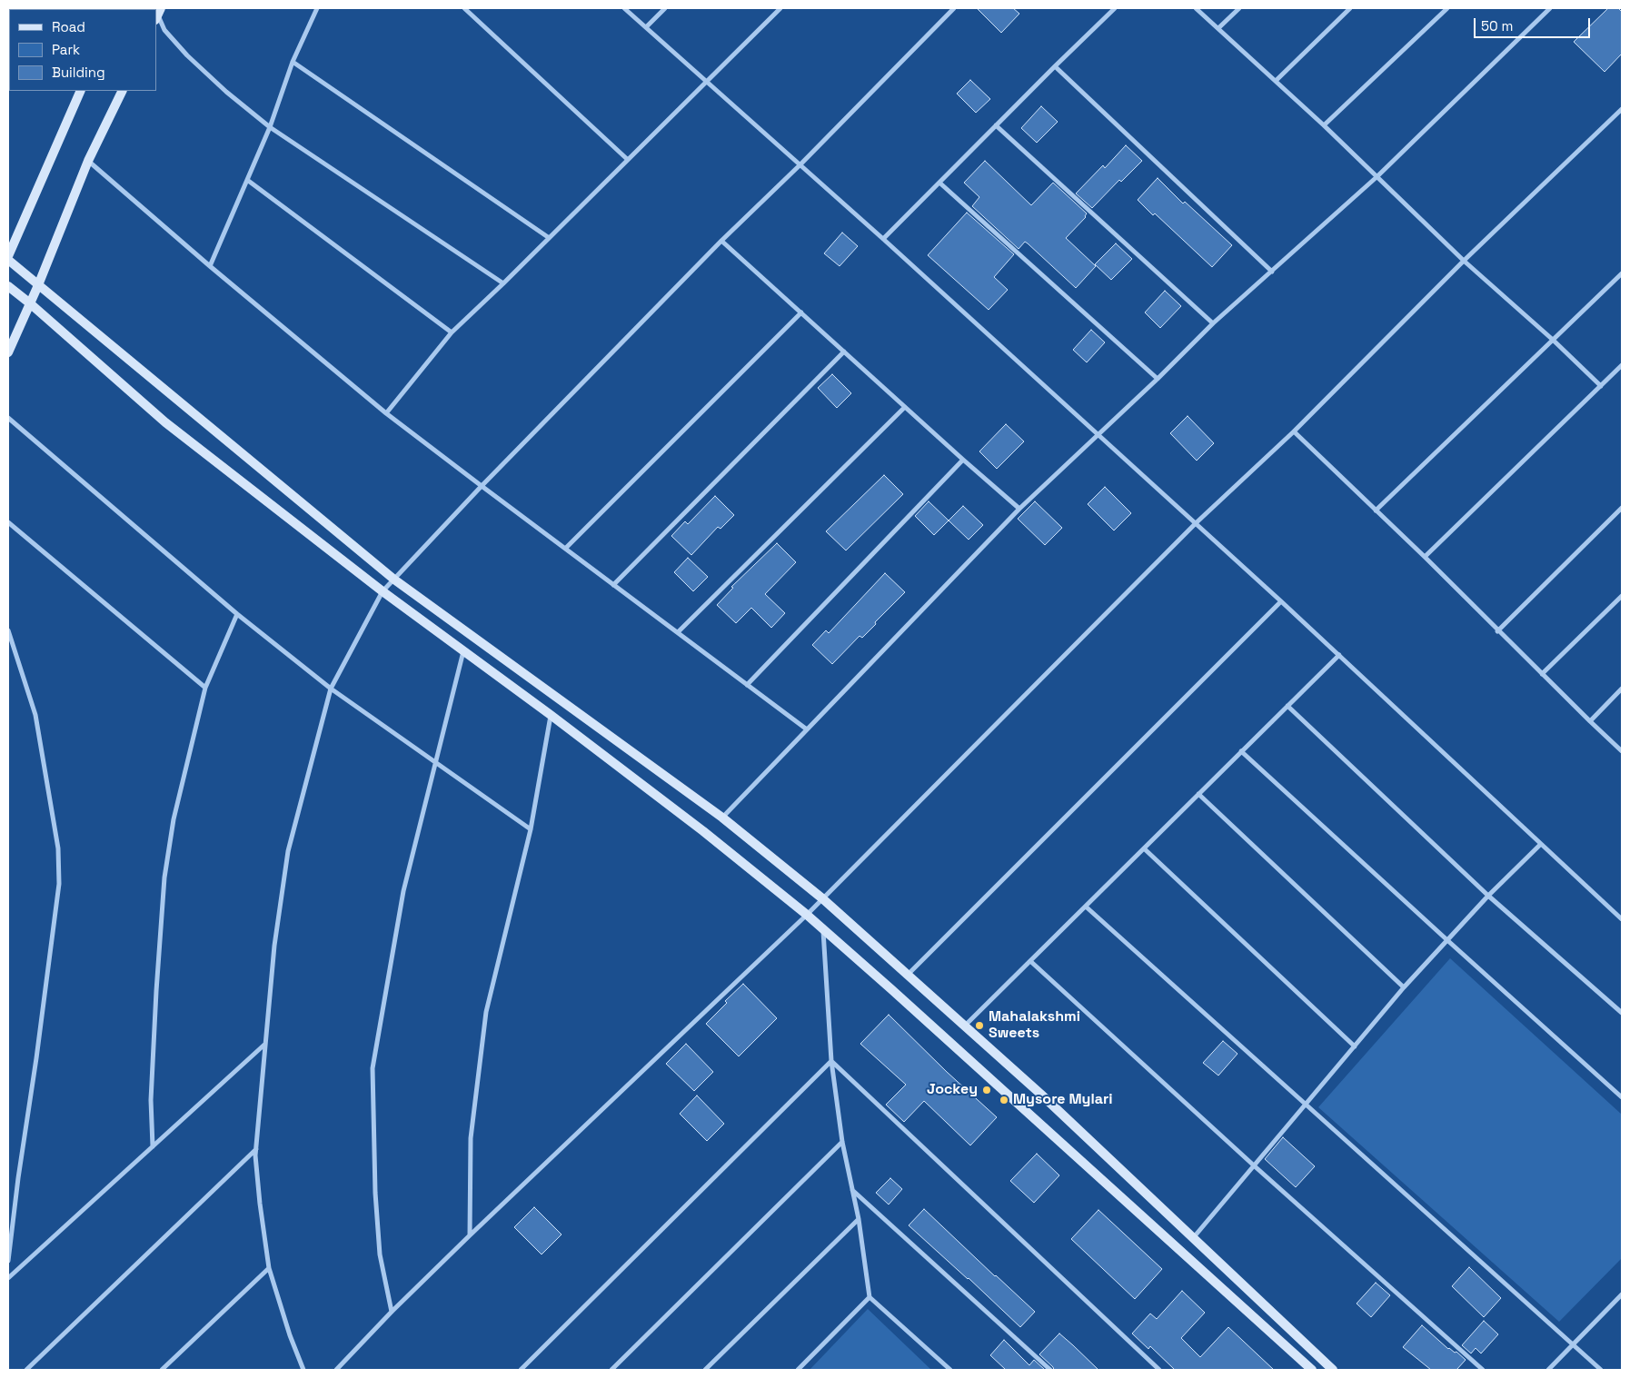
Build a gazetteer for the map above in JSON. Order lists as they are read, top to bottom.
{
  "places": ["Mahalakshmi Sweets", "Jockey", "Mysore Mylari"],
  "legend": ["Road", "Park", "Building"],
  "scale_bar": "50 m"
}
